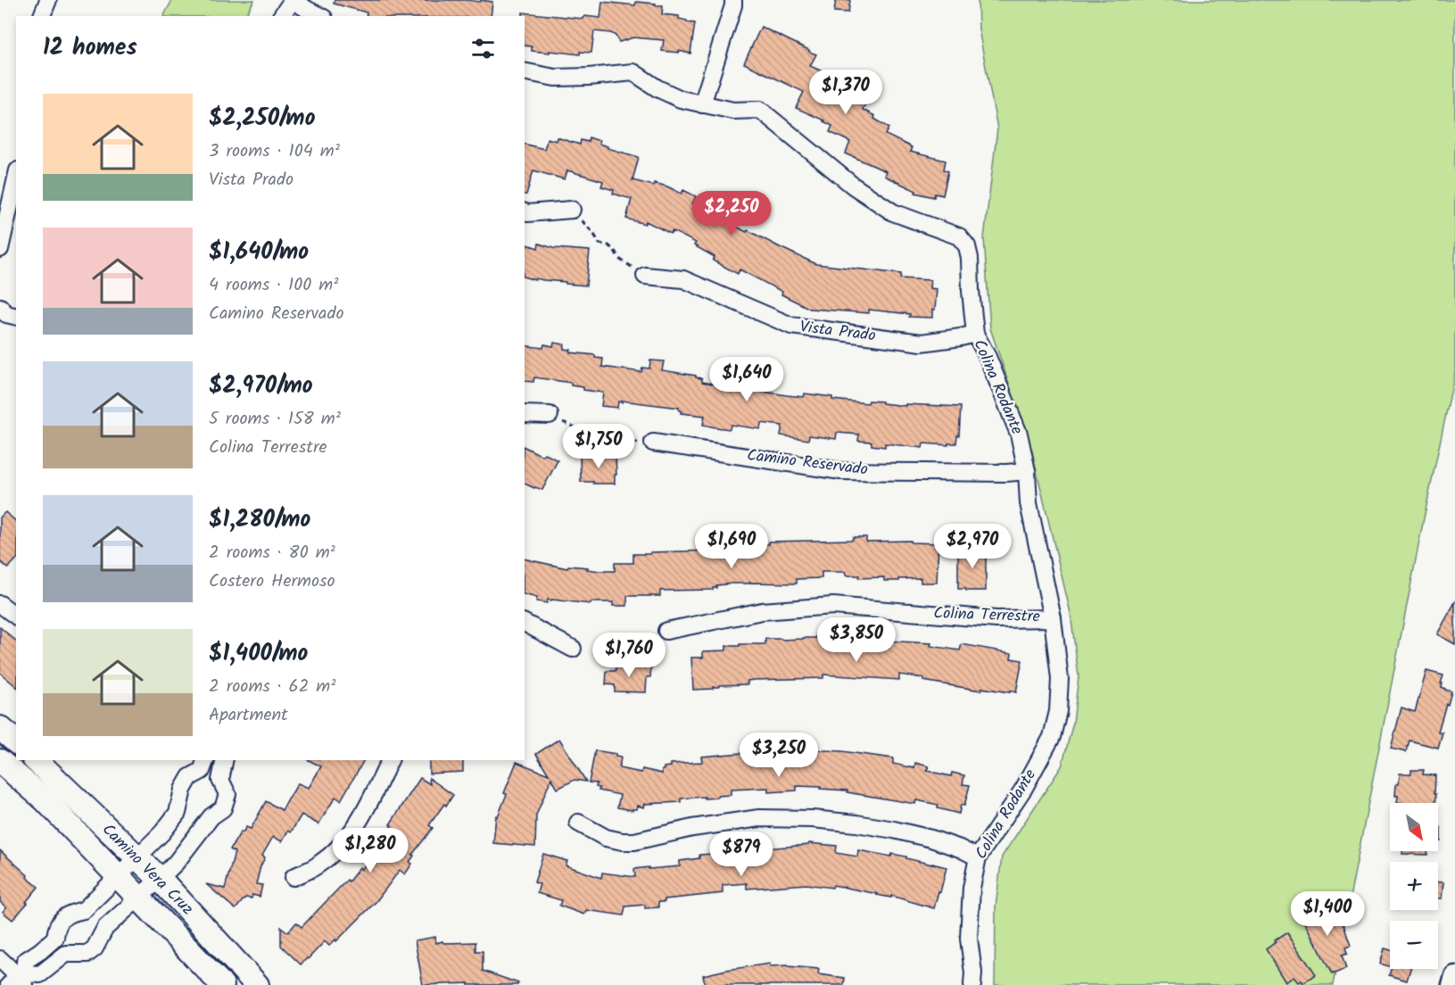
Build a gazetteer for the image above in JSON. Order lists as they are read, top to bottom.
{
  "streets": {
    "main road": ["Camino Vera Cruz"],
    "street": [
      "Vista Prado",
      "Colina Rodante",
      "Camino Reservado",
      "Colina Terrestre"
    ]
  },
  "crossings": [
    ["Vista Prado", "Colina Rodante"],
    ["Colina Rodante", "Camino Reservado"],
    ["Colina Rodante", "Colina Terrestre"]
  ],
  "north": "bottom right",
  "page": {
    "heading": "12 homes",
    "price": [
      "$1,370",
      "$2,250",
      "$1,640",
      "$1,750",
      "$1,690",
      "$2,970",
      "$3,850",
      "$1,760",
      "$3,250",
      "$1,280",
      "$879",
      "$1,400"
    ],
    "list": [
      {
        "name": "$2,250/mo",
        "note": "3 rooms · 104 m² · Vista Prado"
      },
      {
        "name": "$1,640/mo",
        "note": "4 rooms · 100 m² · Camino Reservado"
      },
      {
        "name": "$2,970/mo",
        "note": "5 rooms · 158 m² · Colina Terrestre"
      },
      {
        "name": "$1,280/mo",
        "note": "2 rooms · 80 m² · Costero Hermoso"
      },
      {
        "name": "$1,400/mo",
        "note": "2 rooms · 62 m² · Apartment"
      }
    ],
    "map_buttons": ["+", "−"]
  }
}
